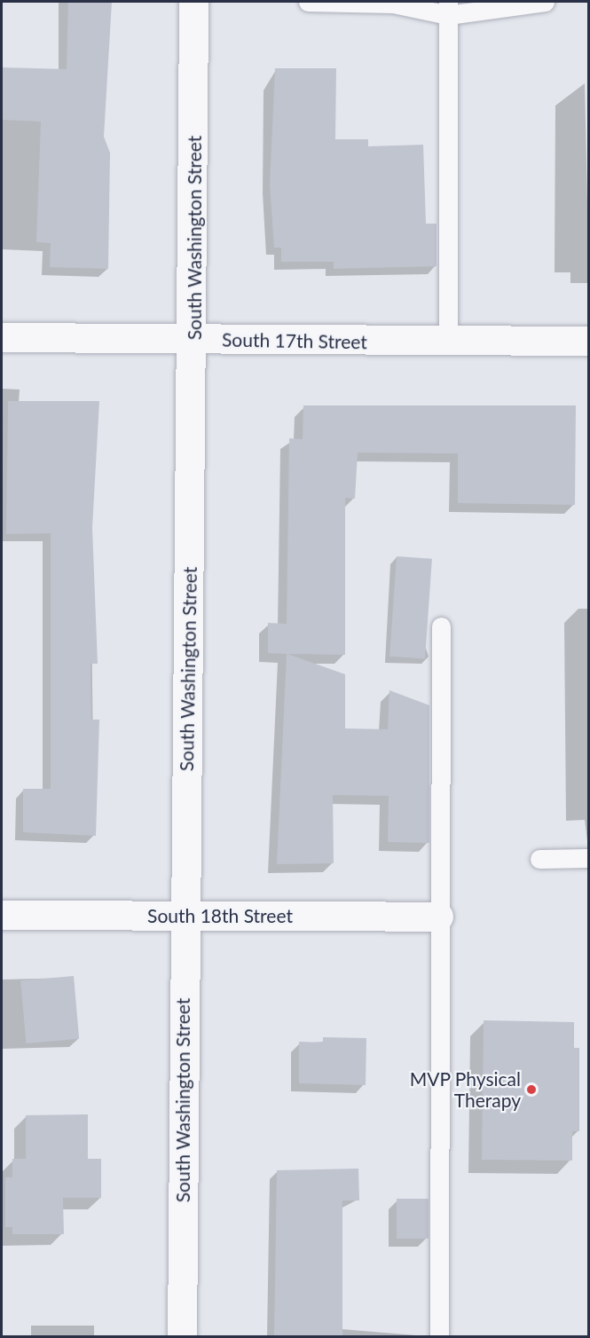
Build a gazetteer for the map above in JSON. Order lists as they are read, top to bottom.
{
  "streets": {
    "street": ["South Washington Street", "South 17th Street", "South 18th Street"]
  },
  "crossings": [
    ["South Washington Street", "South 17th Street"],
    ["South Washington Street", "South 18th Street"]
  ],
  "places": ["MVP Physical Therapy"]
}
